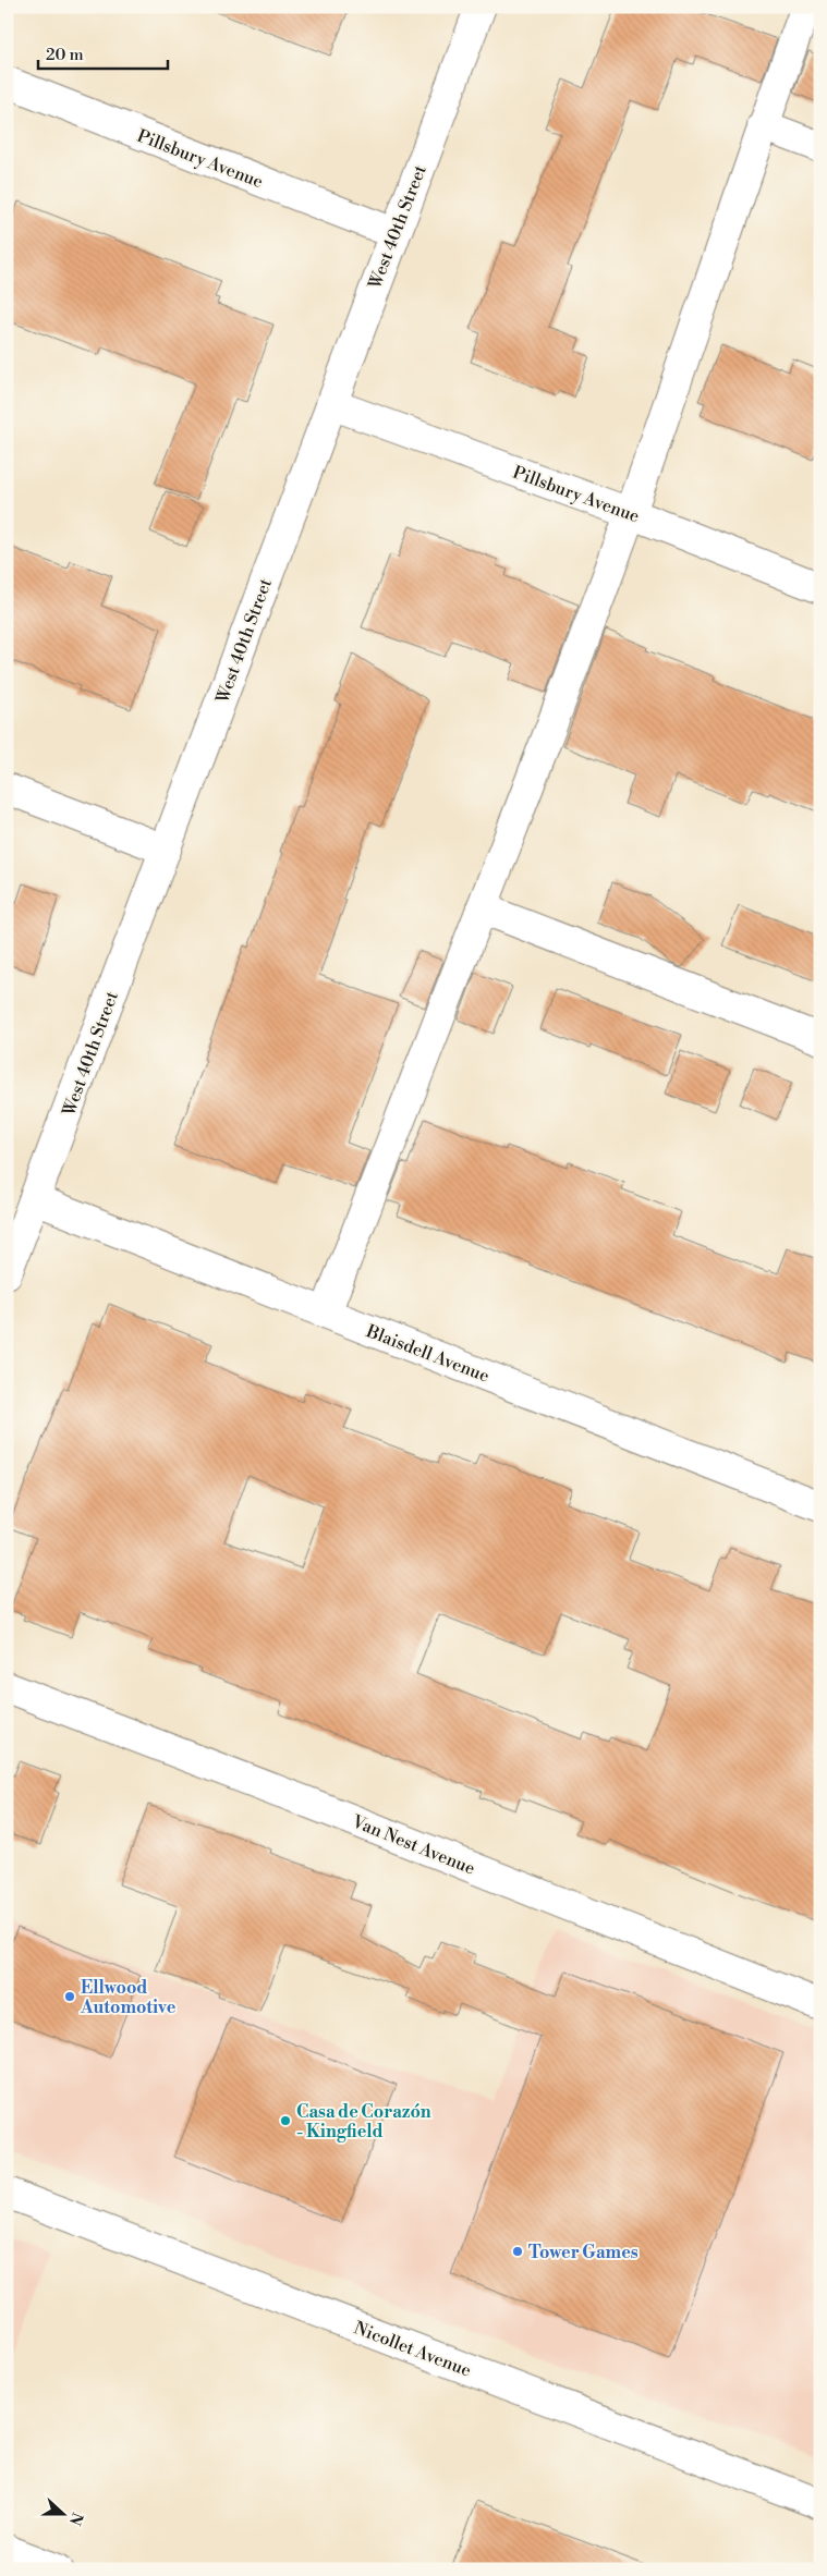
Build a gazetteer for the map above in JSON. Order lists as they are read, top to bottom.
{
  "streets": {
    "street": [
      "Pillsbury Avenue",
      "West 40th Street",
      "Blaisdell Avenue",
      "Van Nest Avenue",
      "Nicollet Avenue"
    ]
  },
  "crossings": [
    ["Pillsbury Avenue", "West 40th Street"],
    ["West 40th Street", "Blaisdell Avenue"]
  ],
  "places": ["Ellwood Automotive", "Casa de Corazón - Kingfield", "Tower Games"],
  "scale_bar": "20 m",
  "north": "right"
}
